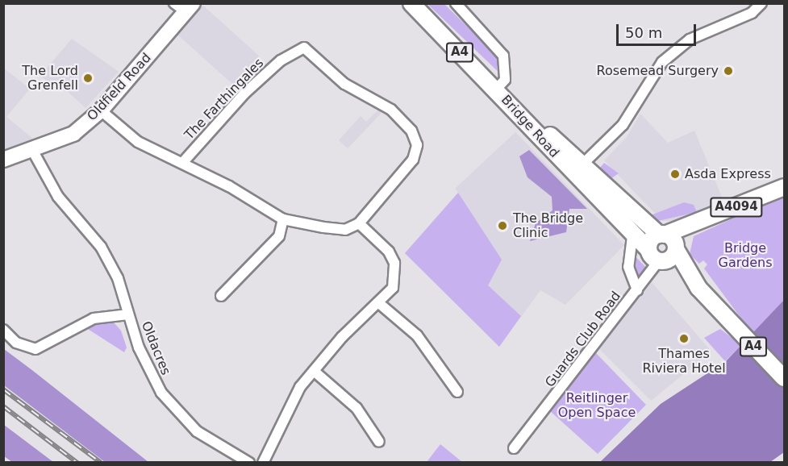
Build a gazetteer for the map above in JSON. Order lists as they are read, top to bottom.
{
  "streets": {
    "main road": [
      "A4",
      "Oldfield Road",
      "Bridge Road",
      "A4094"
    ],
    "street": ["The Farthingales", "Guards Club Road", "Oldacres"]
  },
  "crossings": [
    ["A4", "Bridge Road"],
    ["A4", "A4094"],
    ["Oldfield Road", "Oldacres"],
    ["Bridge Road", "Guards Club Road"]
  ],
  "parks": ["Bridge Gardens", "Reitlinger Open Space"],
  "places": [
    "Rosemead Surgery",
    "The Lord Grenfell",
    "Asda Express",
    "The Bridge Clinic",
    "Thames Riviera Hotel"
  ],
  "scale_bar": "50 m"
}
